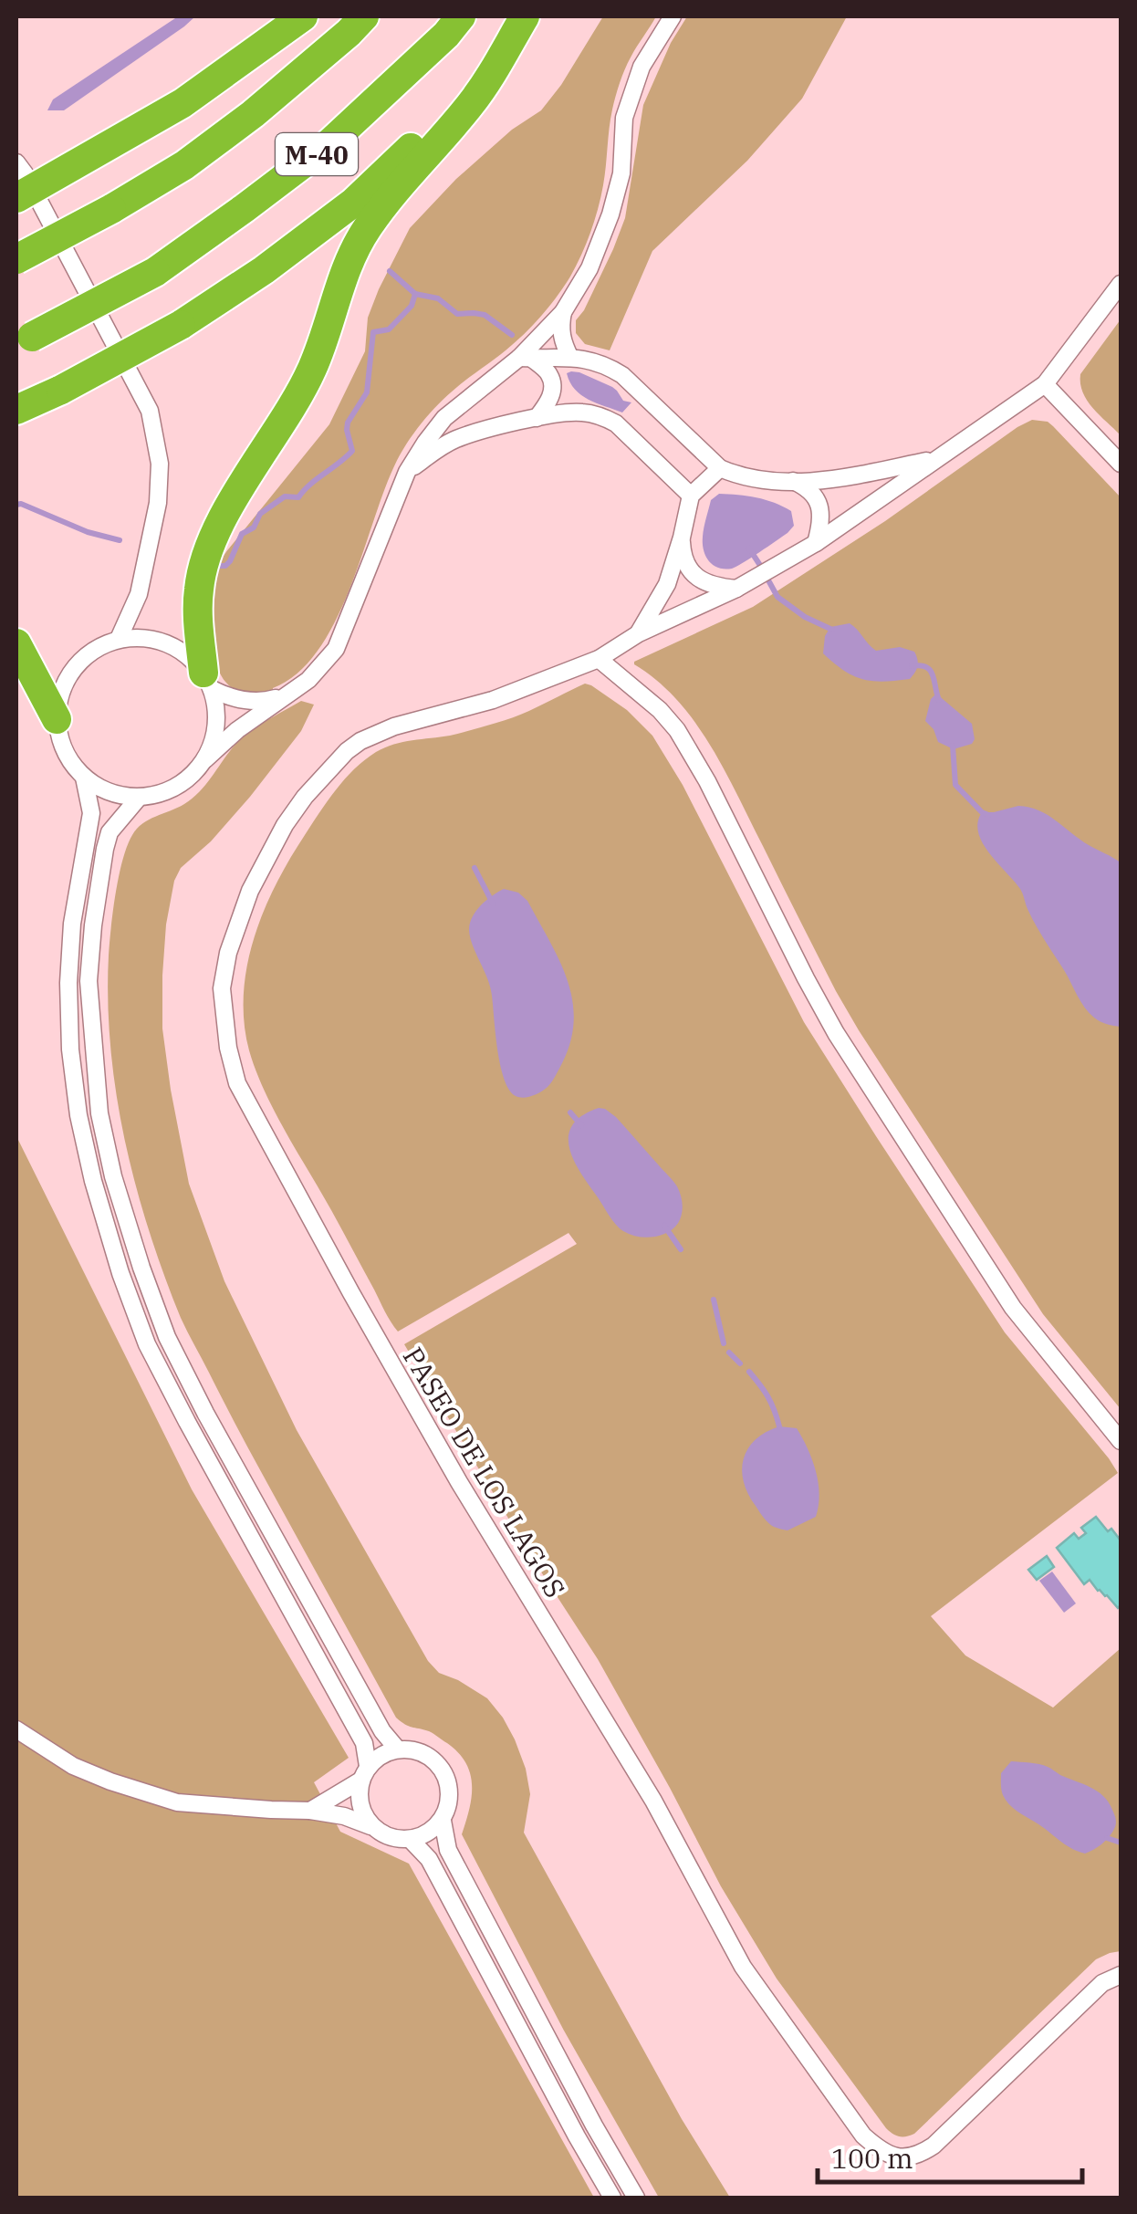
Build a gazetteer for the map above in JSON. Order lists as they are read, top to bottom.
{
  "streets": {
    "highway": ["M-40"],
    "street": ["PASEO DE LOS LAGOS"]
  },
  "scale_bar": "100 m"
}
